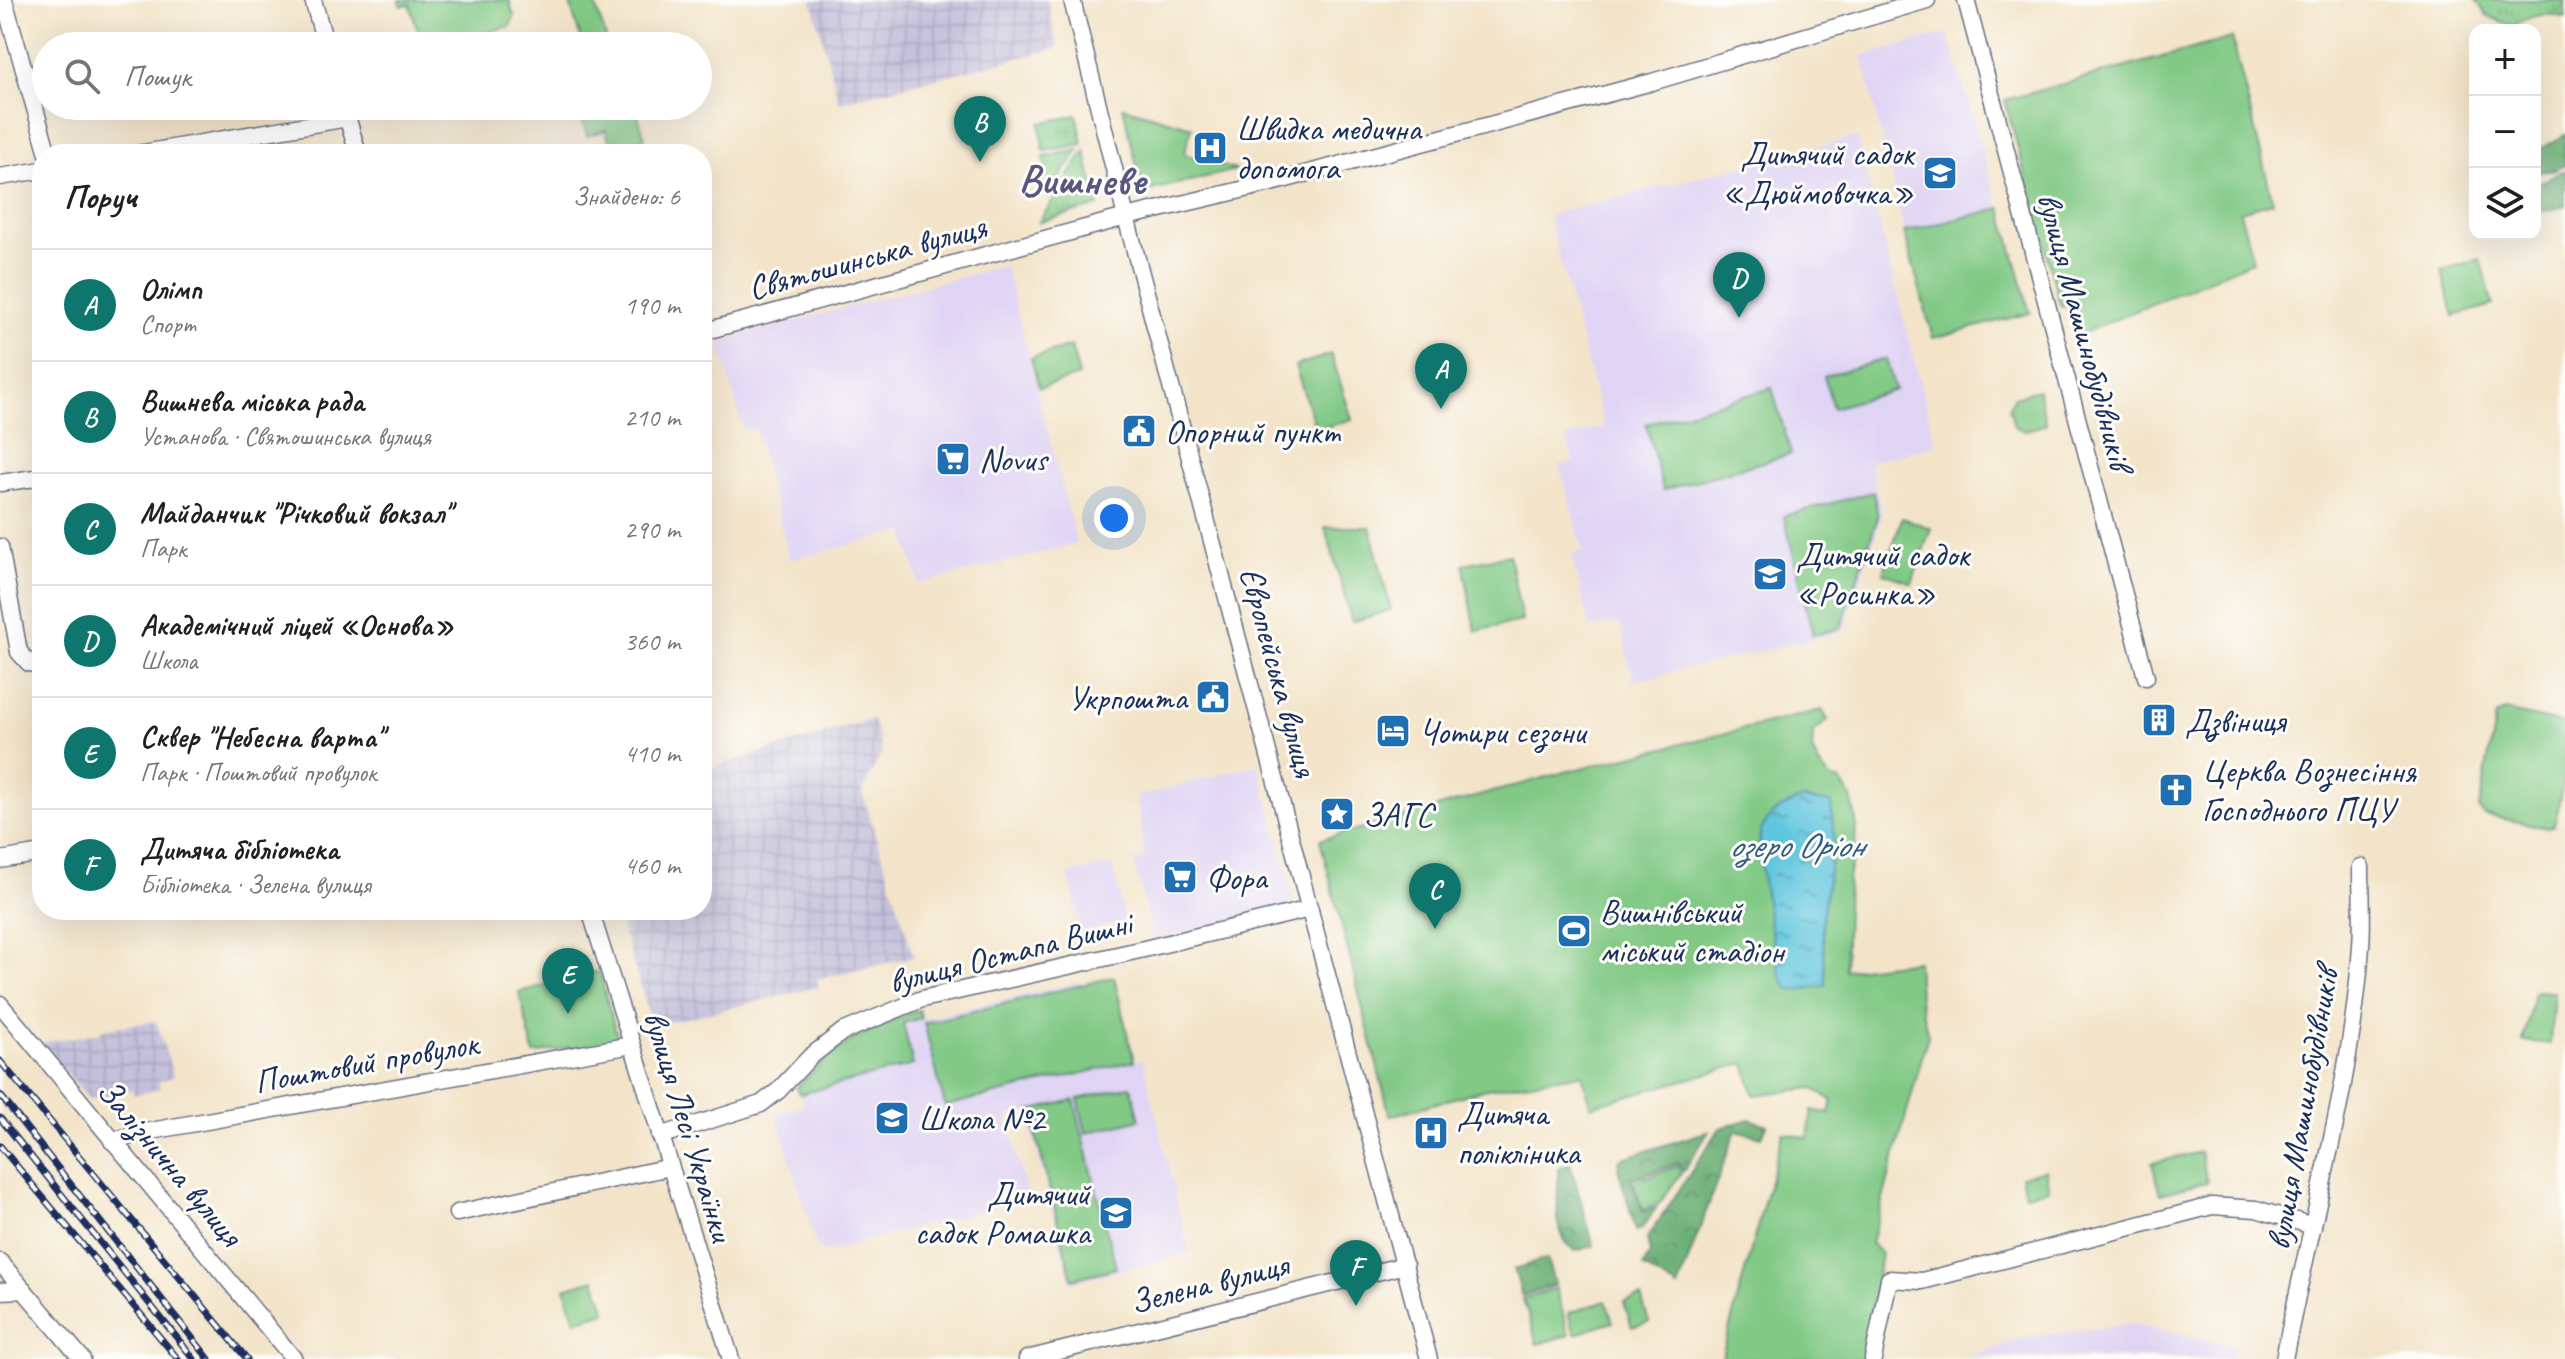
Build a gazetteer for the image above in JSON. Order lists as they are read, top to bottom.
{
  "streets": {
    "street": [
      "Святошинська вулиця",
      "вулиця Машинобудівників",
      "Європейська вулиця",
      "вулиця Остапа Вишні",
      "Поштовий провулок",
      "вулиця Лесі Українки",
      "Залізнична вулиця",
      "Зелена вулиця"
    ]
  },
  "crossings": [
    ["Святошинська вулиця", "Європейська вулиця"],
    ["Європейська вулиця", "вулиця Остапа Вишні"],
    ["Європейська вулиця", "Зелена вулиця"],
    ["вулиця Остапа Вишні", "вулиця Лесі Українки"],
    ["Поштовий провулок", "вулиця Лесі Українки"],
    ["Поштовий провулок", "Залізнична вулиця"]
  ],
  "districts": ["Вишневе"],
  "water": ["озеро Оріон"],
  "places": {
    "hospital": ["Швидка медична допомога", "Дитяча полікліника"],
    "school or university": [
      "Дитячий садок «Дюймовочка»",
      "Дитячий садок «Росинка»",
      "Школа №2",
      "Дитячий садок Ромашка"
    ],
    "public building": ["Опорний пункт", "Укрпошта"],
    "supermarket": ["Novus", "Фора"],
    "building": ["Дзвіниця"],
    "hotel": ["Чотири сезони"],
    "church": ["Церква Вознесіння Господнього ПЦУ"],
    "place": ["ЗАГС"],
    "sports": ["Вишнівський міський стадіон"]
  },
  "page": {
    "map_buttons": ["+", "−"],
    "search": "Пошук",
    "pins": [
      "B",
      "D",
      "A",
      "C",
      "E",
      "F"
    ],
    "heading": ["Поруч", "Знайдено: 6"],
    "list": [
      {
        "mark": "A",
        "name": "Олімп",
        "note": "Спорт",
        "value": "190 m"
      },
      {
        "mark": "B",
        "name": "Вишнева міська рада",
        "note": "Установа · Святошинська вулиця",
        "value": "210 m"
      },
      {
        "mark": "C",
        "name": "Майданчик \"Річковий вокзал\"",
        "note": "Парк",
        "value": "290 m"
      },
      {
        "mark": "D",
        "name": "Академічний ліцей «Основа»",
        "note": "Школа",
        "value": "360 m"
      },
      {
        "mark": "E",
        "name": "Сквер \"Небесна варта\"",
        "note": "Парк · Поштовий провулок",
        "value": "410 m"
      },
      {
        "mark": "F",
        "name": "Дитяча бібліотека",
        "note": "Бібліотека · Зелена вулиця",
        "value": "460 m"
      }
    ]
  }
}
